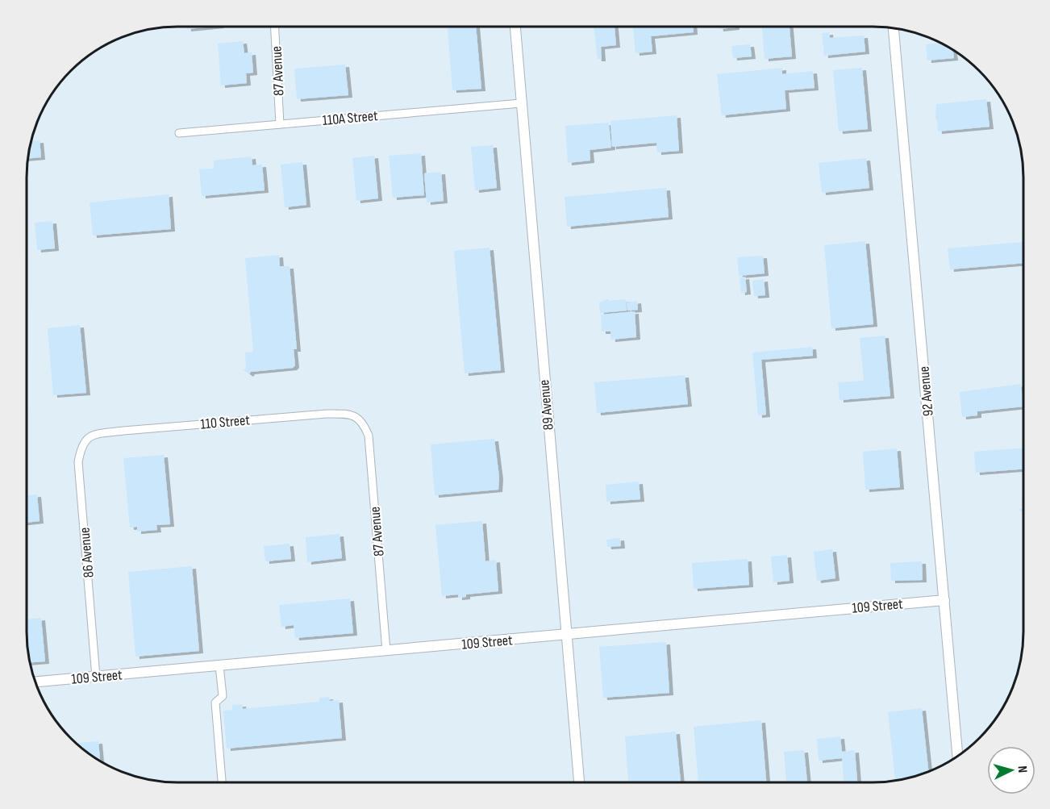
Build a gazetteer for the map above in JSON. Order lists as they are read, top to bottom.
{
  "streets": {
    "street": [
      "87 Avenue",
      "110A Street",
      "92 Avenue",
      "89 Avenue",
      "110 Street",
      "86 Avenue",
      "109 Street"
    ]
  },
  "crossings": [
    ["87 Avenue", "110A Street"],
    ["87 Avenue", "110 Street"],
    ["87 Avenue", "109 Street"],
    ["110A Street", "89 Avenue"],
    ["92 Avenue", "109 Street"],
    ["89 Avenue", "109 Street"],
    ["110 Street", "86 Avenue"],
    ["86 Avenue", "109 Street"]
  ],
  "north": "right"
}
